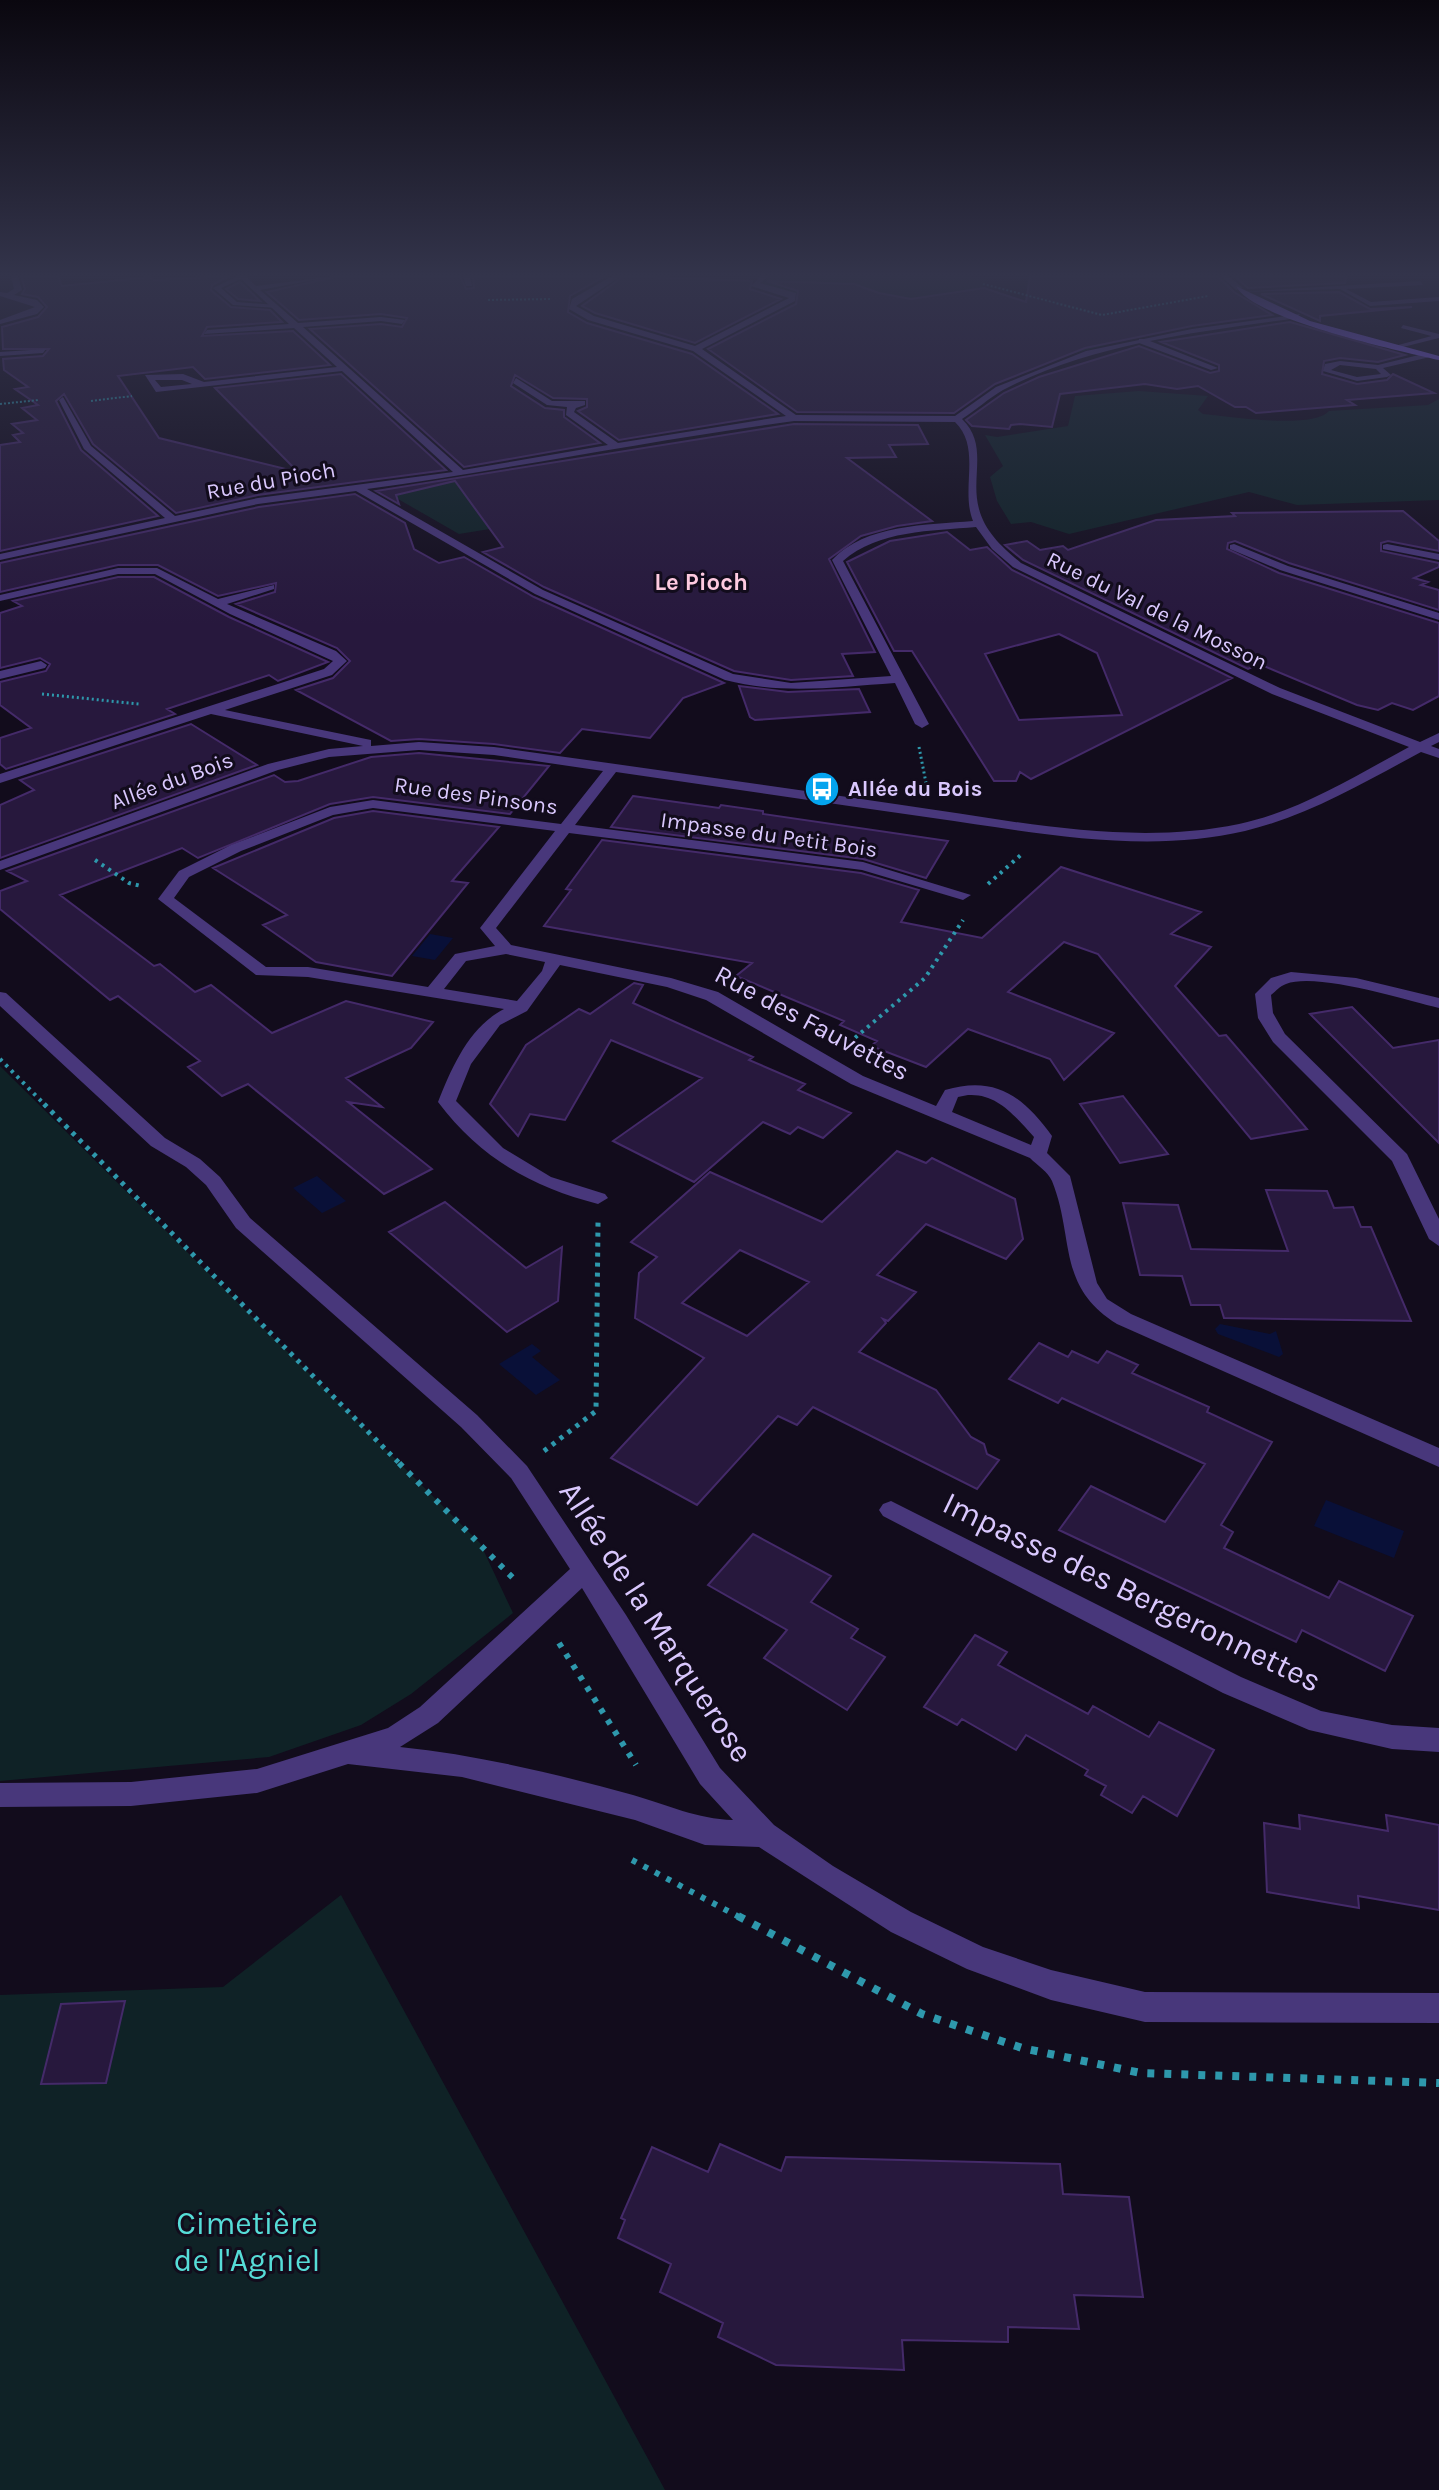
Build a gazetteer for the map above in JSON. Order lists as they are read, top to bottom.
{
  "streets": {
    "street": [
      "Rue du Pioch",
      "Rue du Val de la Mosson",
      "Allée du Bois",
      "Rue des Pinsons",
      "Impasse du Petit Bois",
      "Rue des Fauvettes",
      "Impasse des Bergeronnettes",
      "Allée de la Marquerose"
    ]
  },
  "crossings": [
    ["Rue du Val de la Mosson", "Allée du Bois"],
    ["Rue des Pinsons", "Impasse du Petit Bois"]
  ],
  "districts": ["Le Pioch"],
  "parks": ["Cimetière de l'Agniel"],
  "places": {
    "bus stop": ["Allée du Bois"]
  }
}
